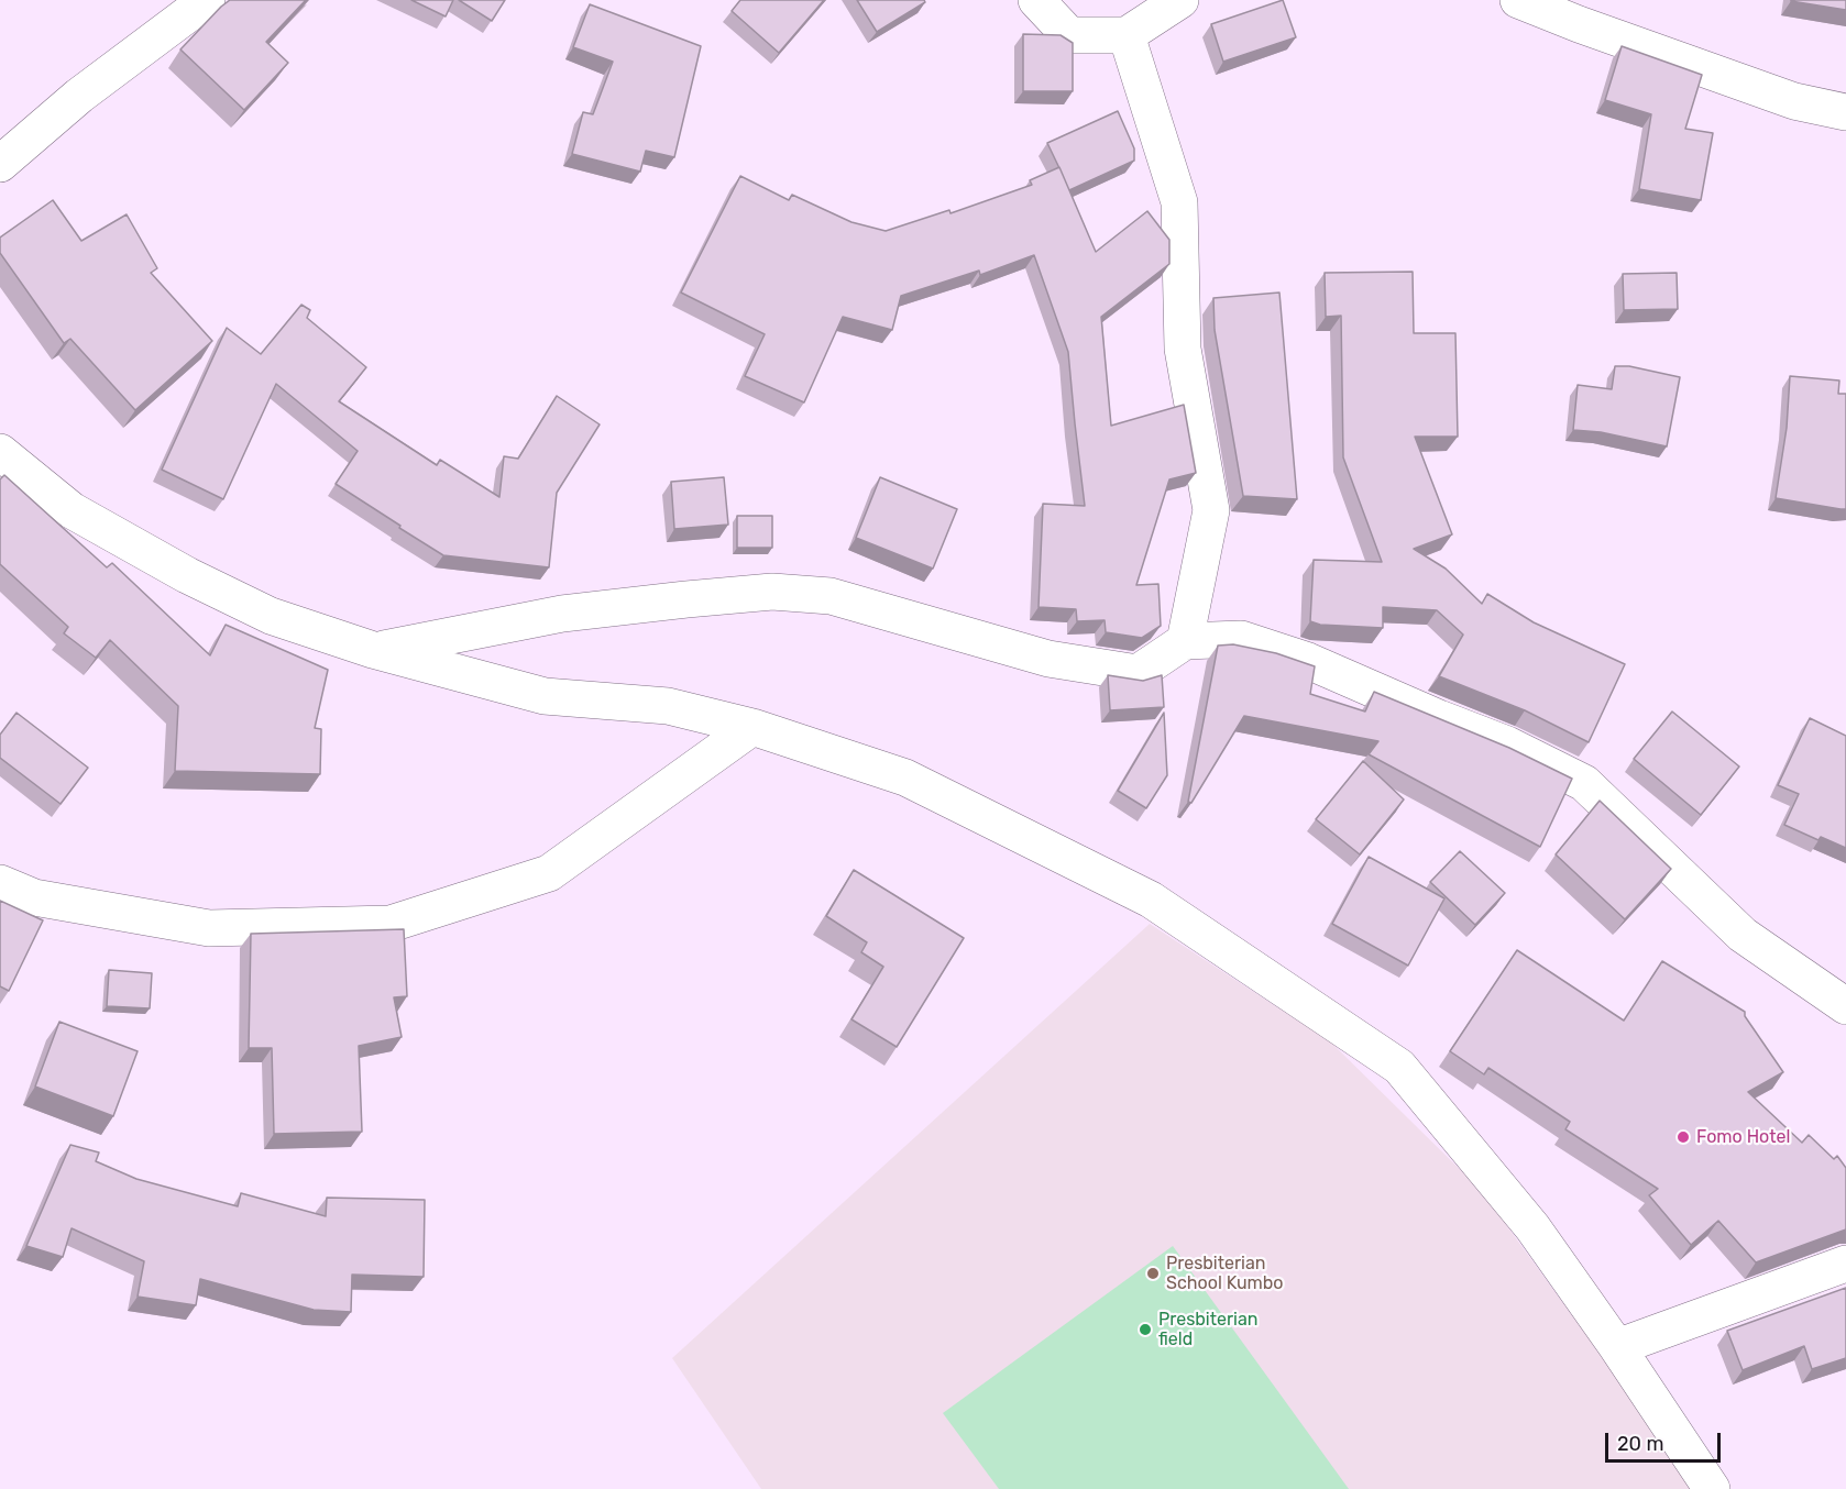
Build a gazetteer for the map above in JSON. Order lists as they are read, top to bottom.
{
  "places": ["Fomo Hotel", "Presbiterian School Kumbo", "Presbiterian field"],
  "scale_bar": "20 m"
}
